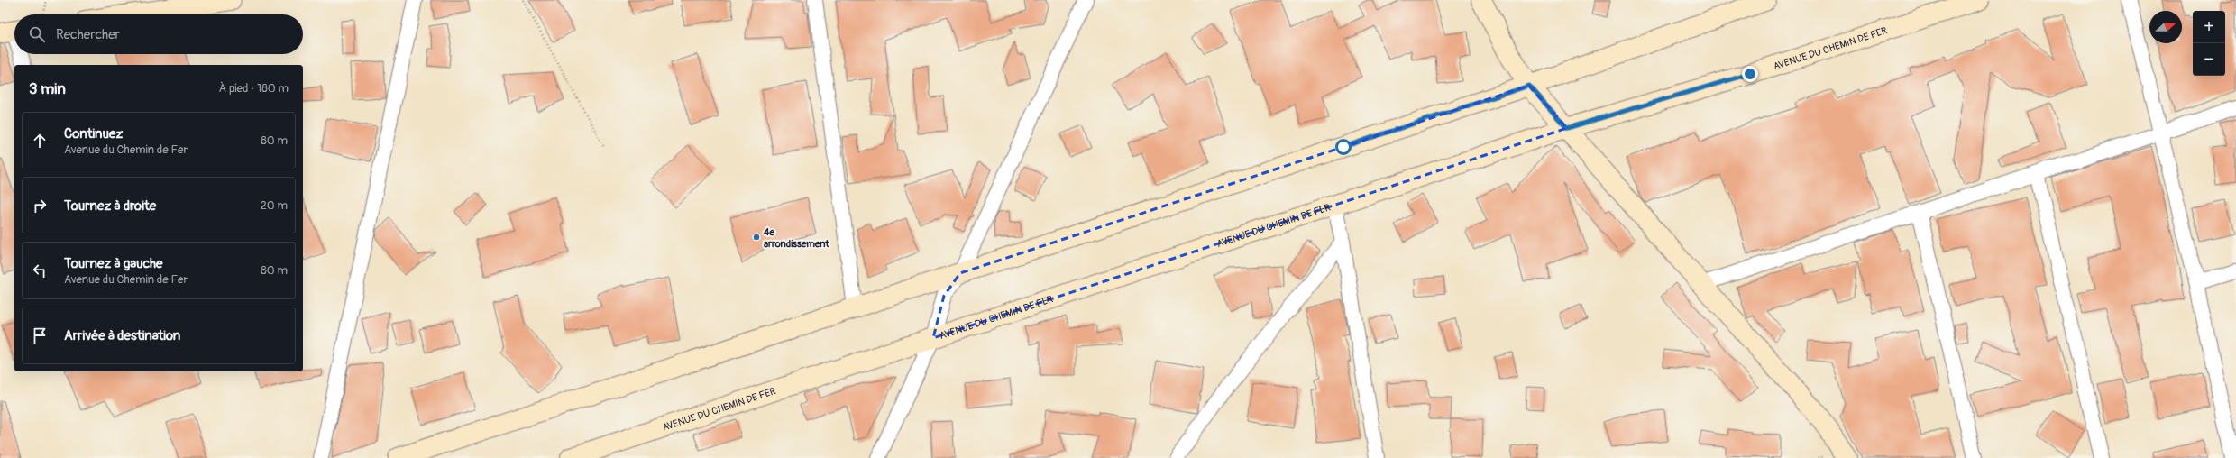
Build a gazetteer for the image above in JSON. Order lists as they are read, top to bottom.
{
  "streets": {
    "main road": ["AVENUE DU CHEMIN DE FER"]
  },
  "places": ["4e arrondissement"],
  "north": "right",
  "page": {
    "map_buttons": ["+", "−"],
    "search": "Rechercher",
    "heading": ["3 min", "À pied · 180 m"],
    "list": [
      ["Continuez", "Avenue du Chemin de Fer", "80 m"],
      ["Tournez à droite", "20 m"],
      ["Tournez à gauche", "Avenue du Chemin de Fer", "80 m"],
      "Arrivée à destination"
    ]
  }
}
